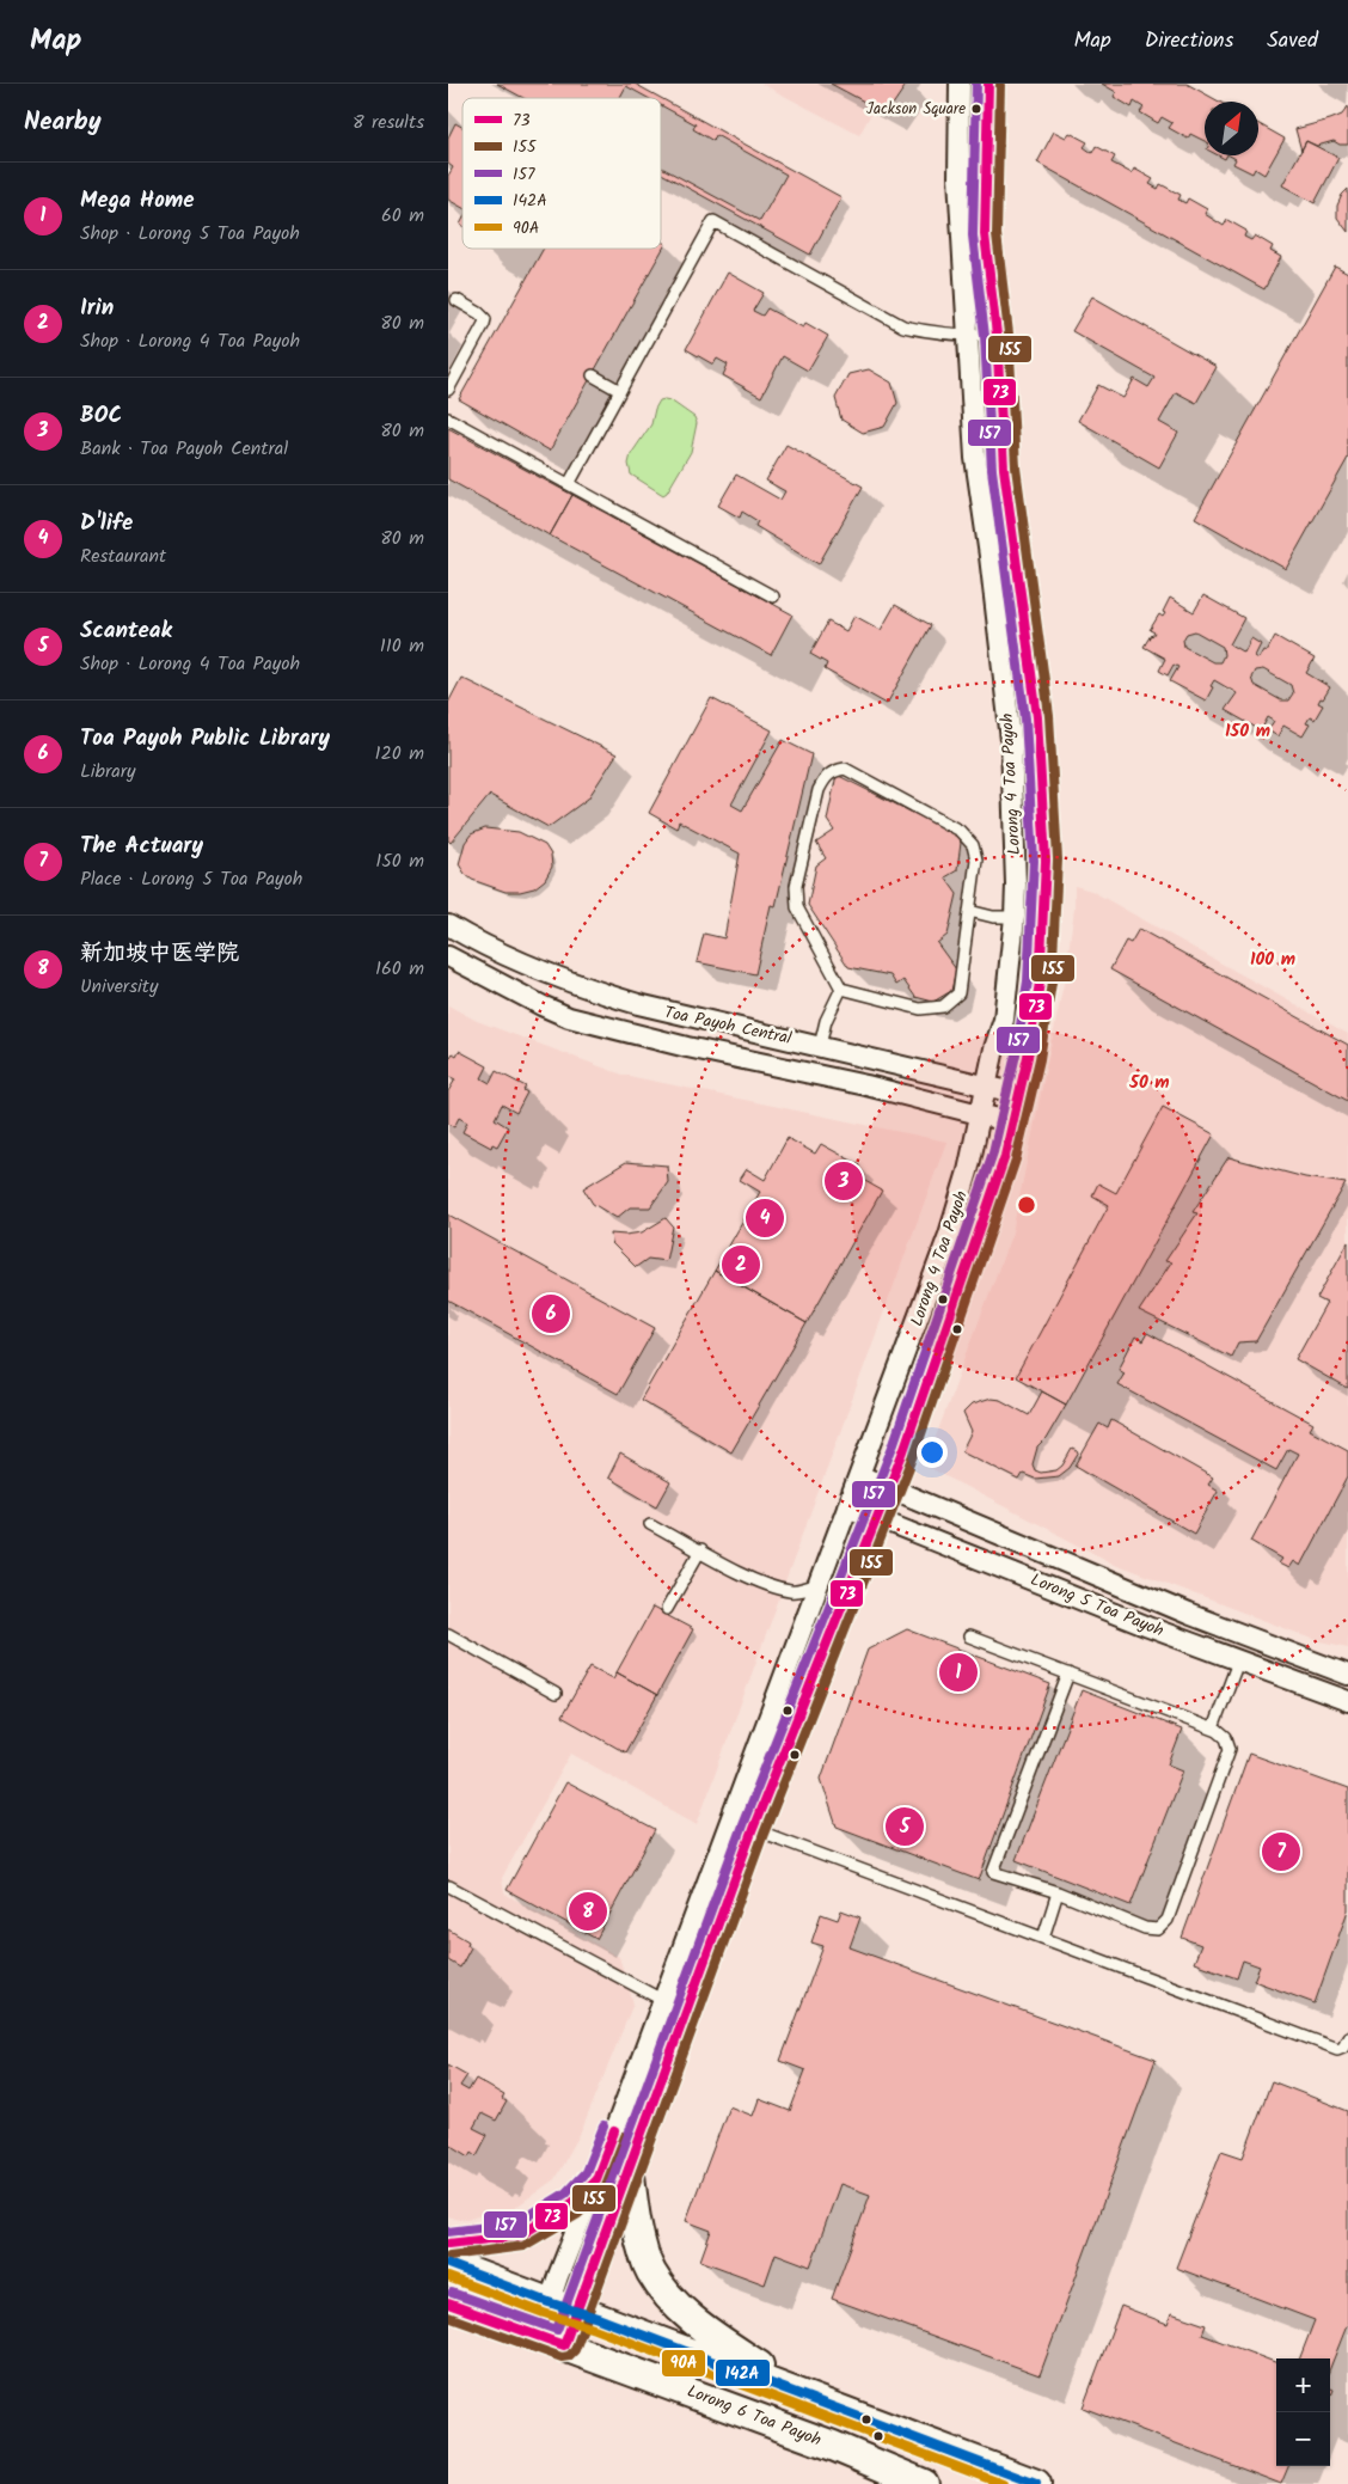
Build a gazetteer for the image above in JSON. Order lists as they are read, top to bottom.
{
  "streets": {
    "main road": ["Lorong 6 Toa Payoh"],
    "street": ["Lorong 4 Toa Payoh", "Toa Payoh Central", "Lorong 5 Toa Payoh"]
  },
  "crossings": [
    ["Lorong 4 Toa Payoh", "Toa Payoh Central"],
    ["Lorong 4 Toa Payoh", "Lorong 5 Toa Payoh"],
    ["Lorong 4 Toa Payoh", "Lorong 6 Toa Payoh"]
  ],
  "places": ["Jackson Square"],
  "lines": [
    "transit line 73",
    "transit line 155",
    "transit line 157",
    "transit line 142A",
    "transit line 90A"
  ],
  "legend": [
    "73",
    "155",
    "157",
    "142A",
    "90A"
  ],
  "north": "top right",
  "page": {
    "header": "Map",
    "nav": ["Map", "Directions", "Saved"],
    "heading": ["Nearby", "8 results"],
    "list": [
      {
        "mark": "1",
        "name": "Mega Home",
        "note": "Shop · Lorong 5 Toa Payoh",
        "value": "60 m"
      },
      {
        "mark": "2",
        "name": "Irin",
        "note": "Shop · Lorong 4 Toa Payoh",
        "value": "80 m"
      },
      {
        "mark": "3",
        "name": "BOC",
        "note": "Bank · Toa Payoh Central",
        "value": "80 m"
      },
      {
        "mark": "4",
        "name": "D'life",
        "note": "Restaurant",
        "value": "80 m"
      },
      {
        "mark": "5",
        "name": "Scanteak",
        "note": "Shop · Lorong 4 Toa Payoh",
        "value": "110 m"
      },
      {
        "mark": "6",
        "name": "Toa Payoh Public Library",
        "note": "Library",
        "value": "120 m"
      },
      {
        "mark": "7",
        "name": "The Actuary",
        "note": "Place · Lorong 5 Toa Payoh",
        "value": "150 m"
      },
      {
        "mark": "8",
        "name": "新加坡中医学院",
        "note": "University",
        "value": "160 m"
      }
    ],
    "pins": [
      "3",
      "4",
      "2",
      "6",
      "1",
      "5",
      "7",
      "8"
    ],
    "map_buttons": ["+", "−"]
  },
  "rings": ["150 m", "100 m", "50 m"]
}
